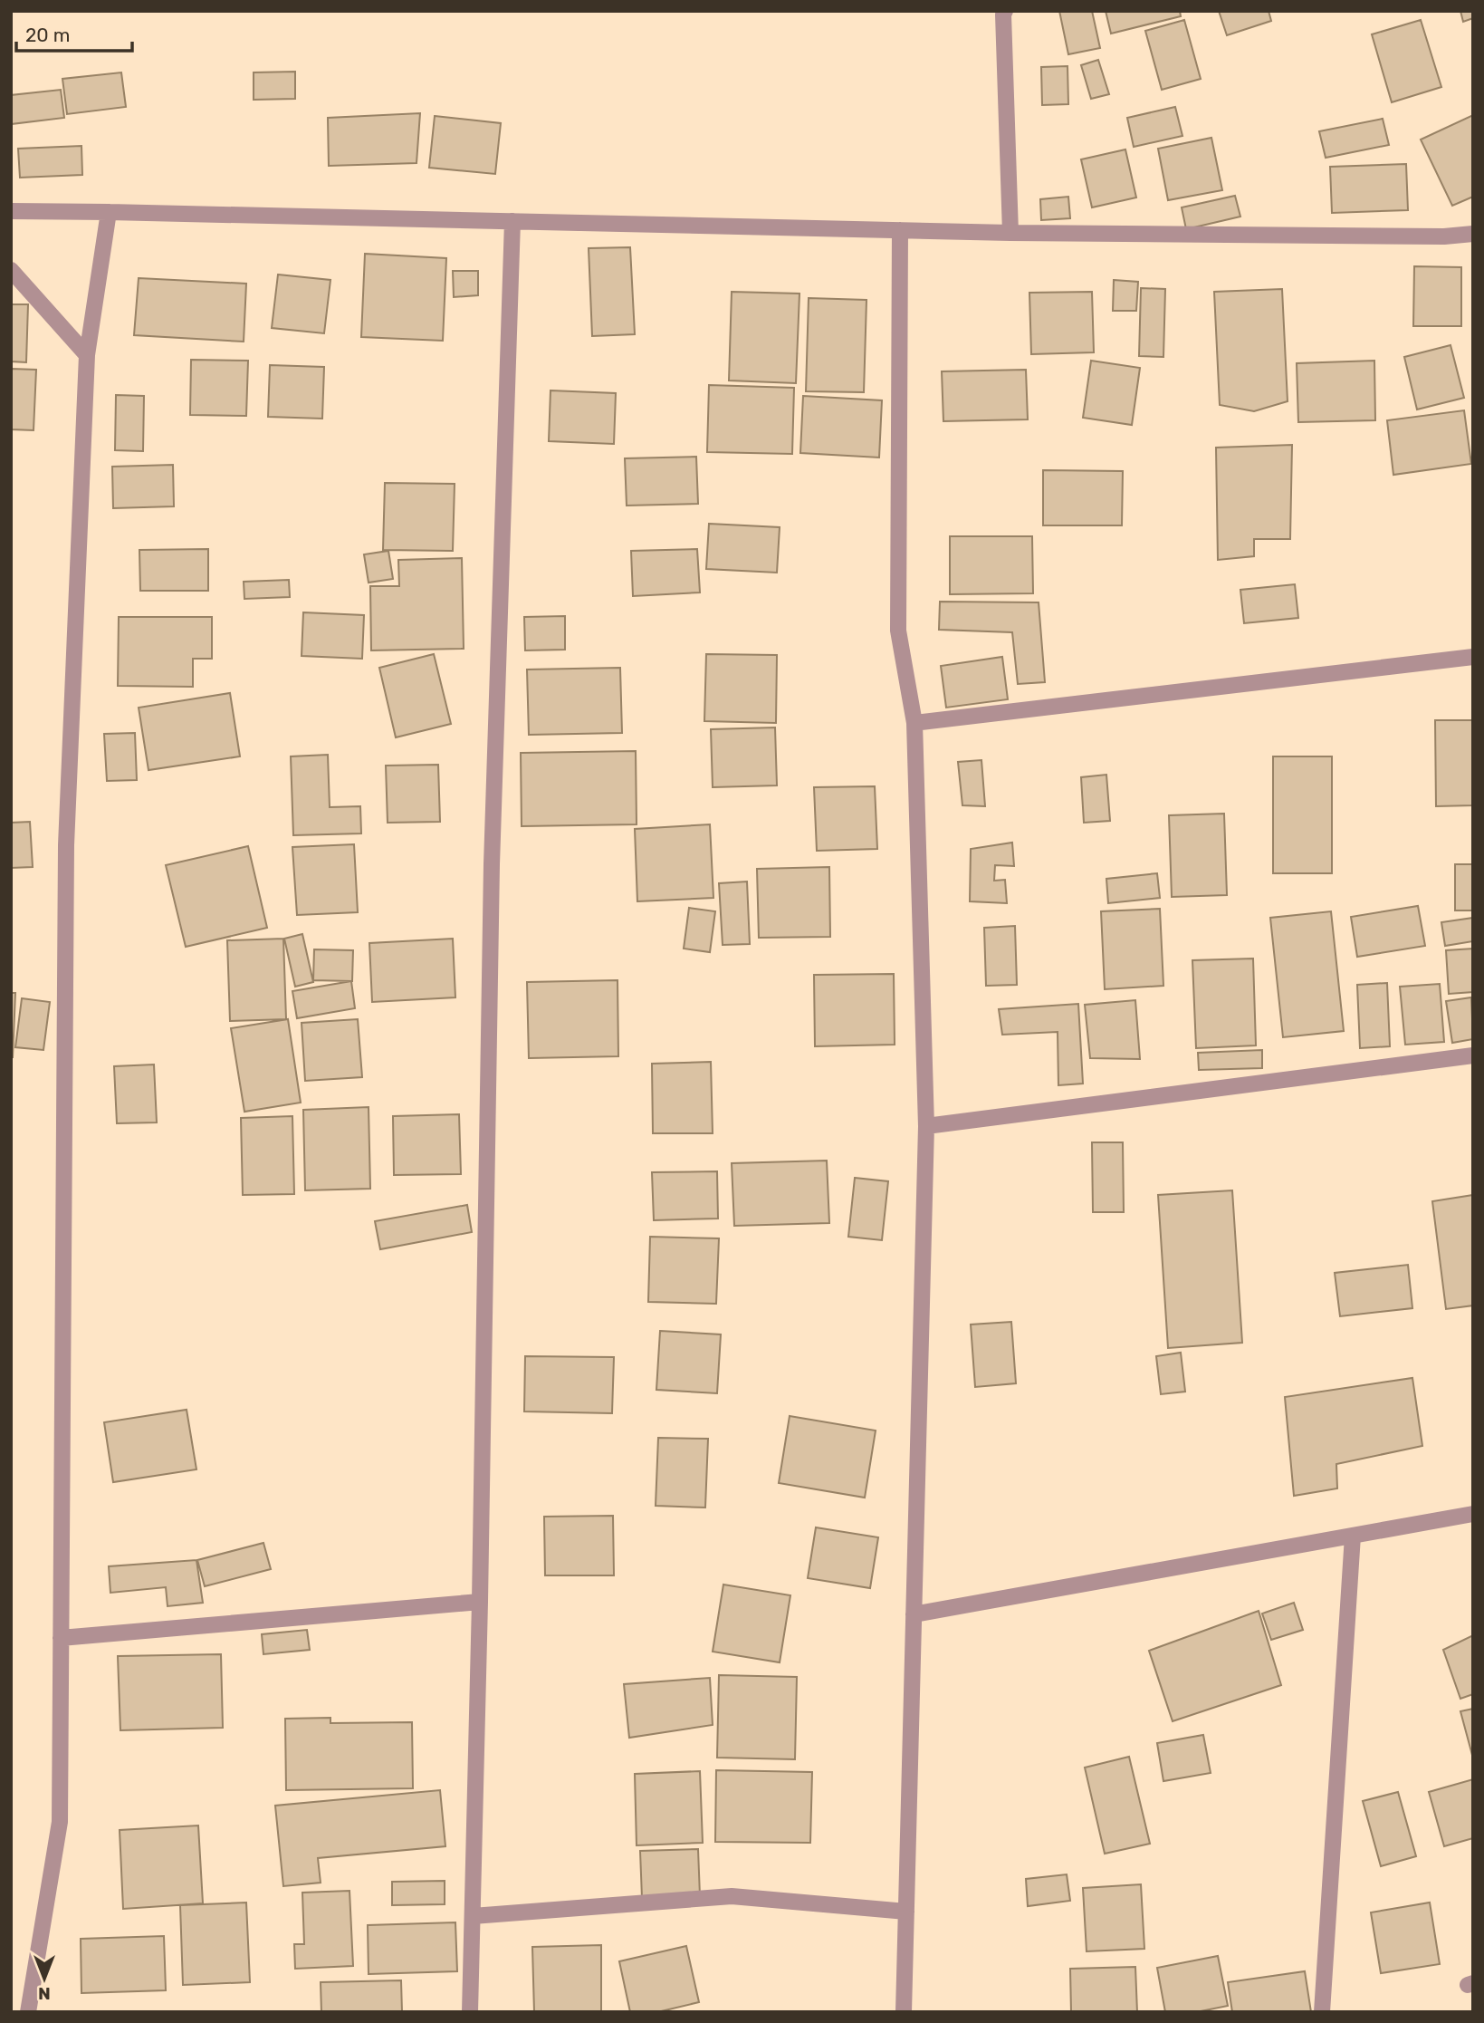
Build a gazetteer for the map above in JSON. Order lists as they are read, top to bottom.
{
  "scale_bar": "20 m",
  "north": "bottom"
}
